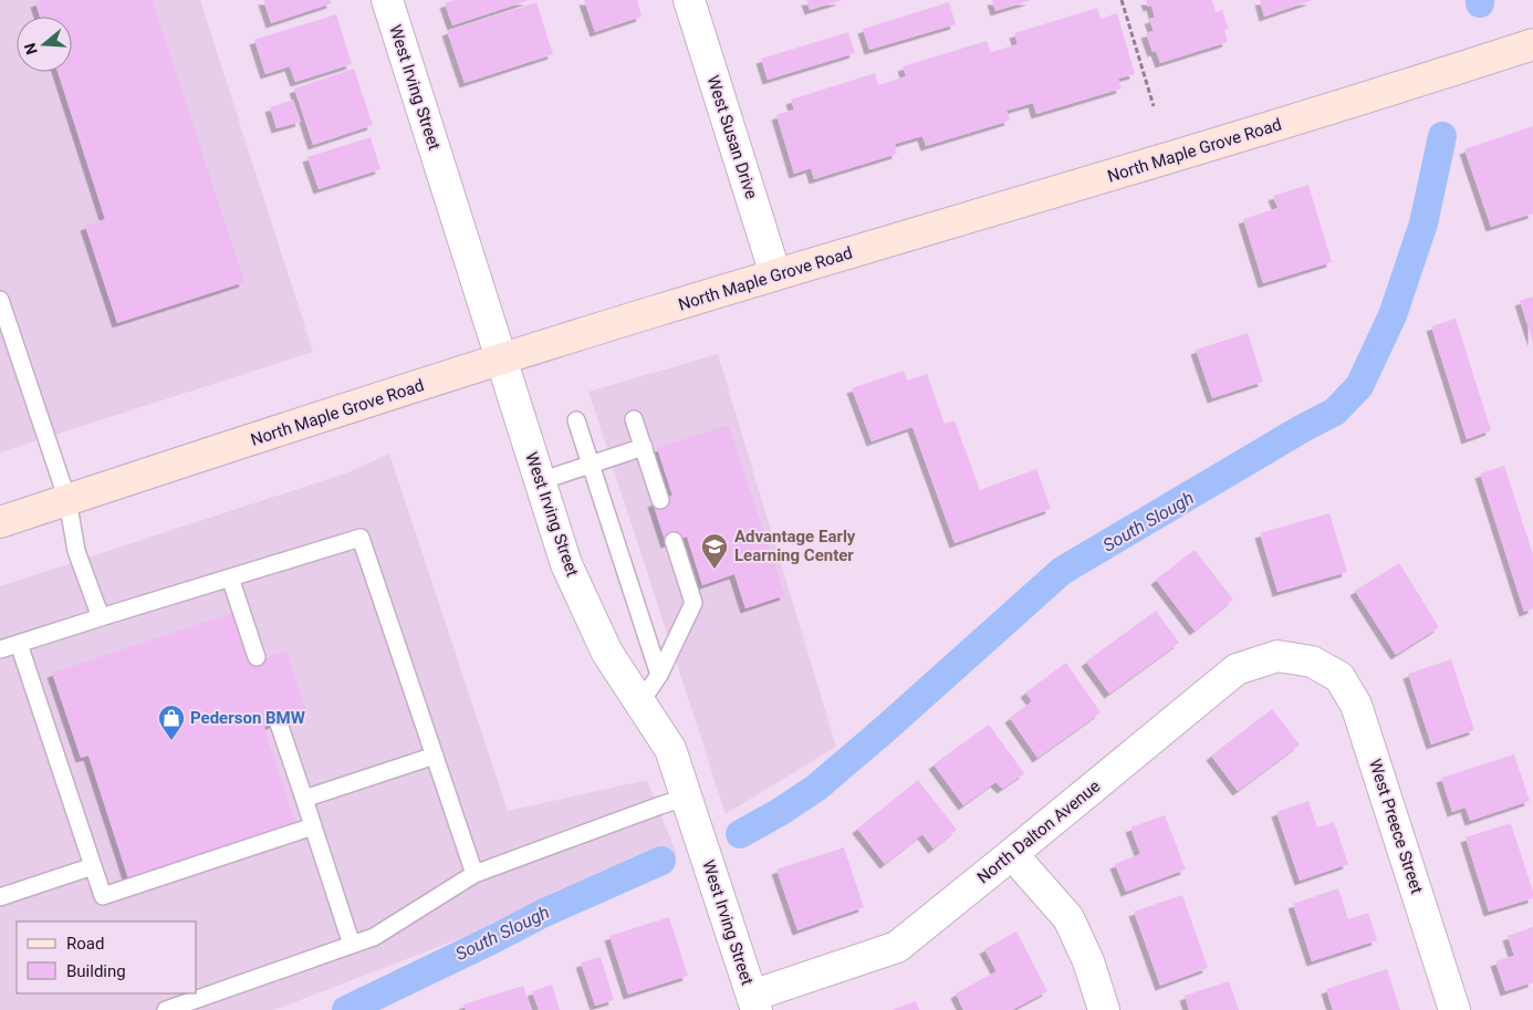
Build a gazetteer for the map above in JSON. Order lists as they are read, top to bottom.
{
  "streets": {
    "main road": ["North Maple Grove Road"],
    "street": [
      "West Irving Street",
      "West Susan Drive",
      "West Preece Street",
      "North Dalton Avenue"
    ]
  },
  "crossings": [
    ["West Irving Street", "North Maple Grove Road"],
    ["West Irving Street", "North Dalton Avenue"],
    ["West Susan Drive", "North Maple Grove Road"],
    ["West Preece Street", "North Dalton Avenue"]
  ],
  "water": ["South Slough"],
  "places": {
    "school or university": ["Advantage Early Learning Center"],
    "shop": ["Pederson BMW"]
  },
  "legend": ["Road", "Building"],
  "north": "left"
}
